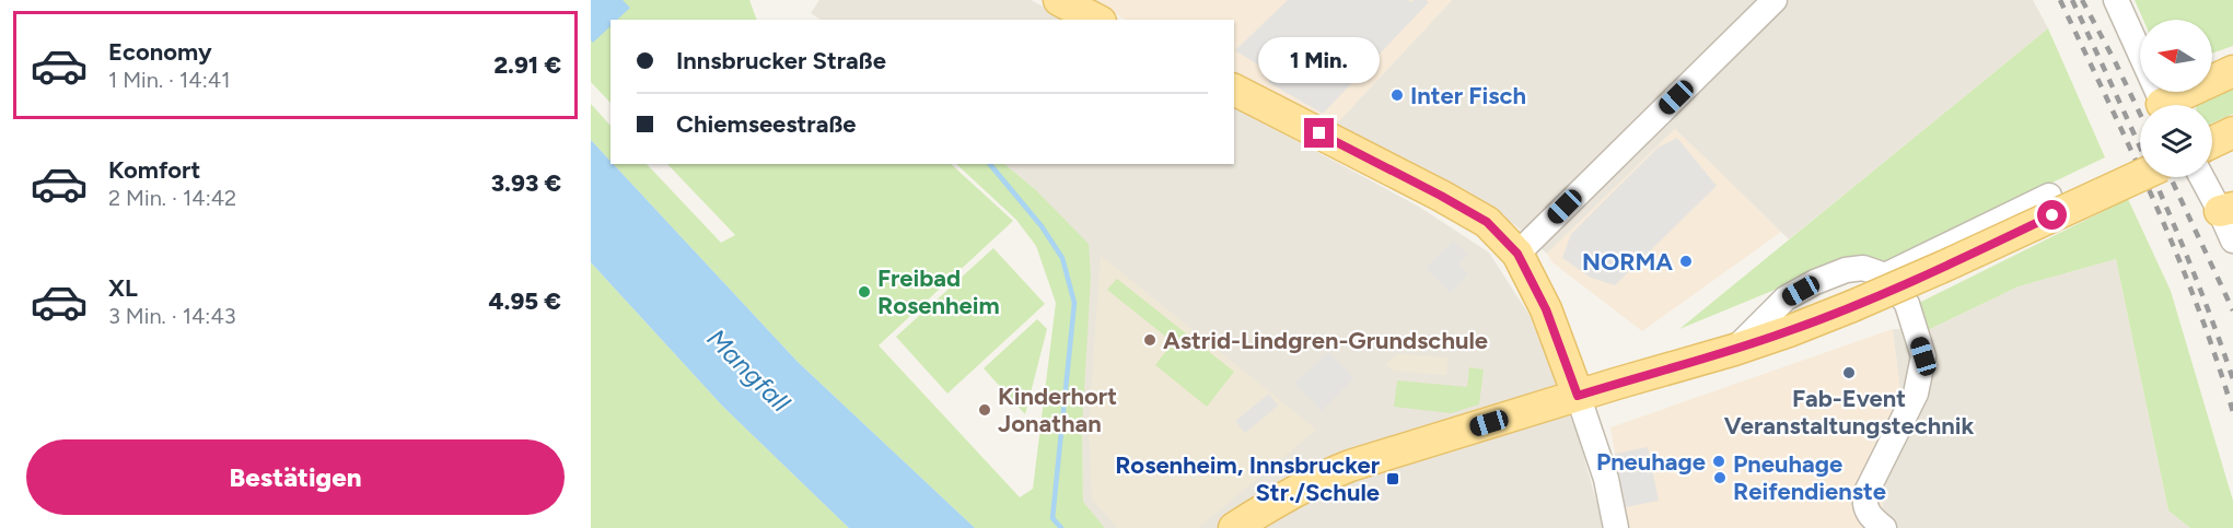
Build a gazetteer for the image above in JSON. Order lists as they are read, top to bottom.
{
  "water": ["Mangfall"],
  "places": {
    "other": [
      "Inter Fisch",
      "NORMA",
      "Freibad Rosenheim",
      "Astrid-Lindgren-Grundschule",
      "Fab-Event Veranstaltungstechnik",
      "Kinderhort Jonathan",
      "Pneuhage",
      "Pneuhage Reifendienste"
    ],
    "transit": ["Rosenheim, Innsbrucker Str./Schule"]
  },
  "north": "left",
  "page": {
    "list": [
      {
        "name": "Economy",
        "note": "1 Min. · 14:41",
        "value": "2.91 €"
      },
      {
        "name": "Komfort",
        "note": "2 Min. · 14:42",
        "value": "3.93 €"
      },
      {
        "name": "XL",
        "note": "3 Min. · 14:43",
        "value": "4.95 €"
      }
    ],
    "banner": ["Innsbrucker Straße", "Chiemseestraße"],
    "bubble": "1 Min.",
    "buttons": "Bestätigen"
  }
}
